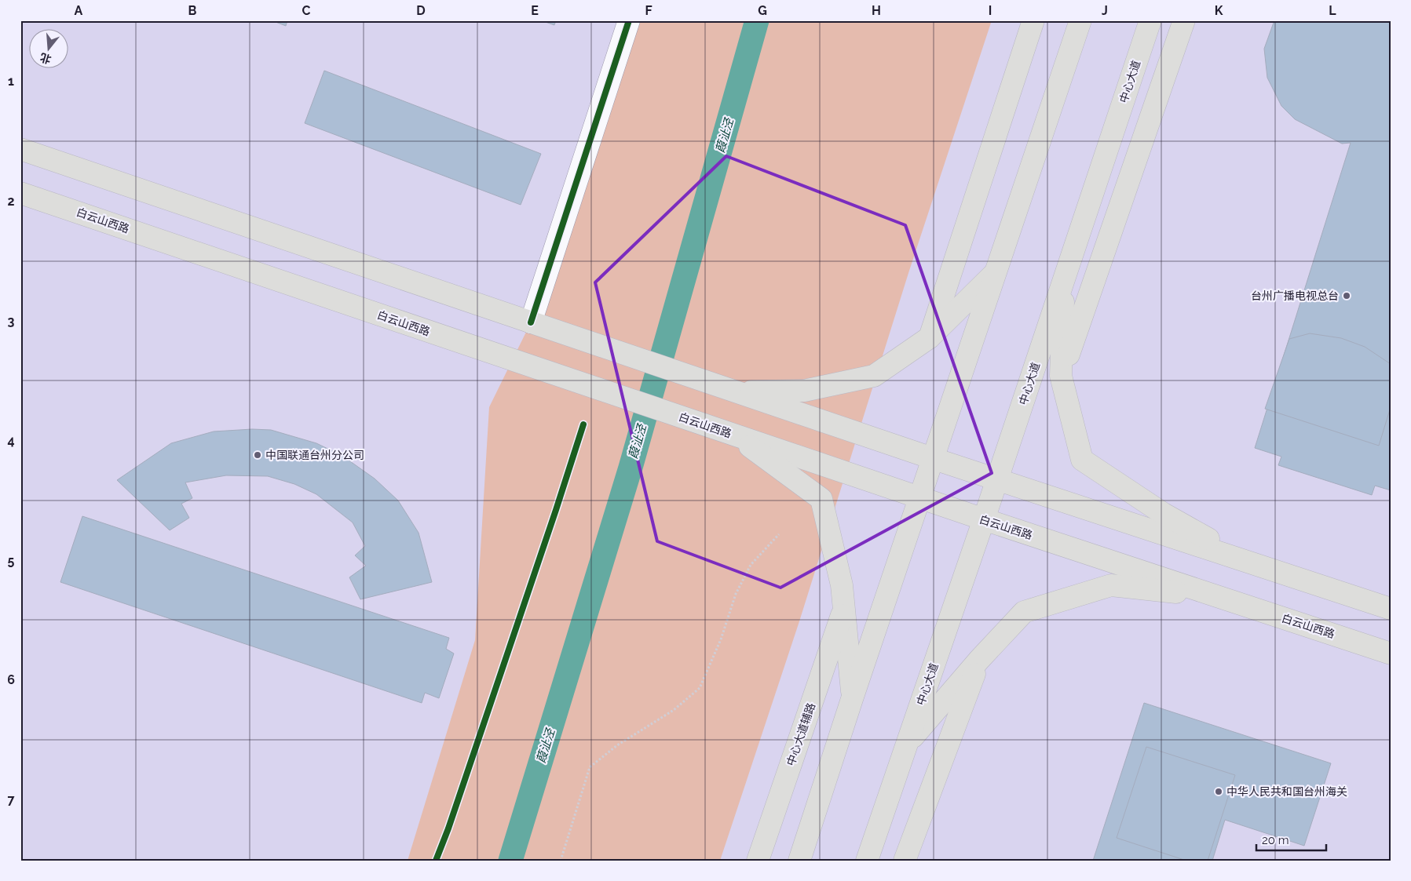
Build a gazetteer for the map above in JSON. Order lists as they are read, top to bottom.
{
  "streets": {
    "main road": ["中心大道", "白云山西路", "中心大道辅路"]
  },
  "crossings": [
    ["中心大道", "白云山西路"]
  ],
  "water": ["葭沚泾"],
  "places": ["台州广播电视总台", "中国联通台州分公司", "中华人民共和国台州海关"],
  "scale_bar": "20 m",
  "north": "bottom",
  "grid": {
    "columns": [
      "A",
      "B",
      "C",
      "D",
      "E",
      "F",
      "G",
      "H",
      "I",
      "J",
      "K",
      "L"
    ],
    "rows": [
      "1",
      "2",
      "3",
      "4",
      "5",
      "6",
      "7"
    ]
  }
}
